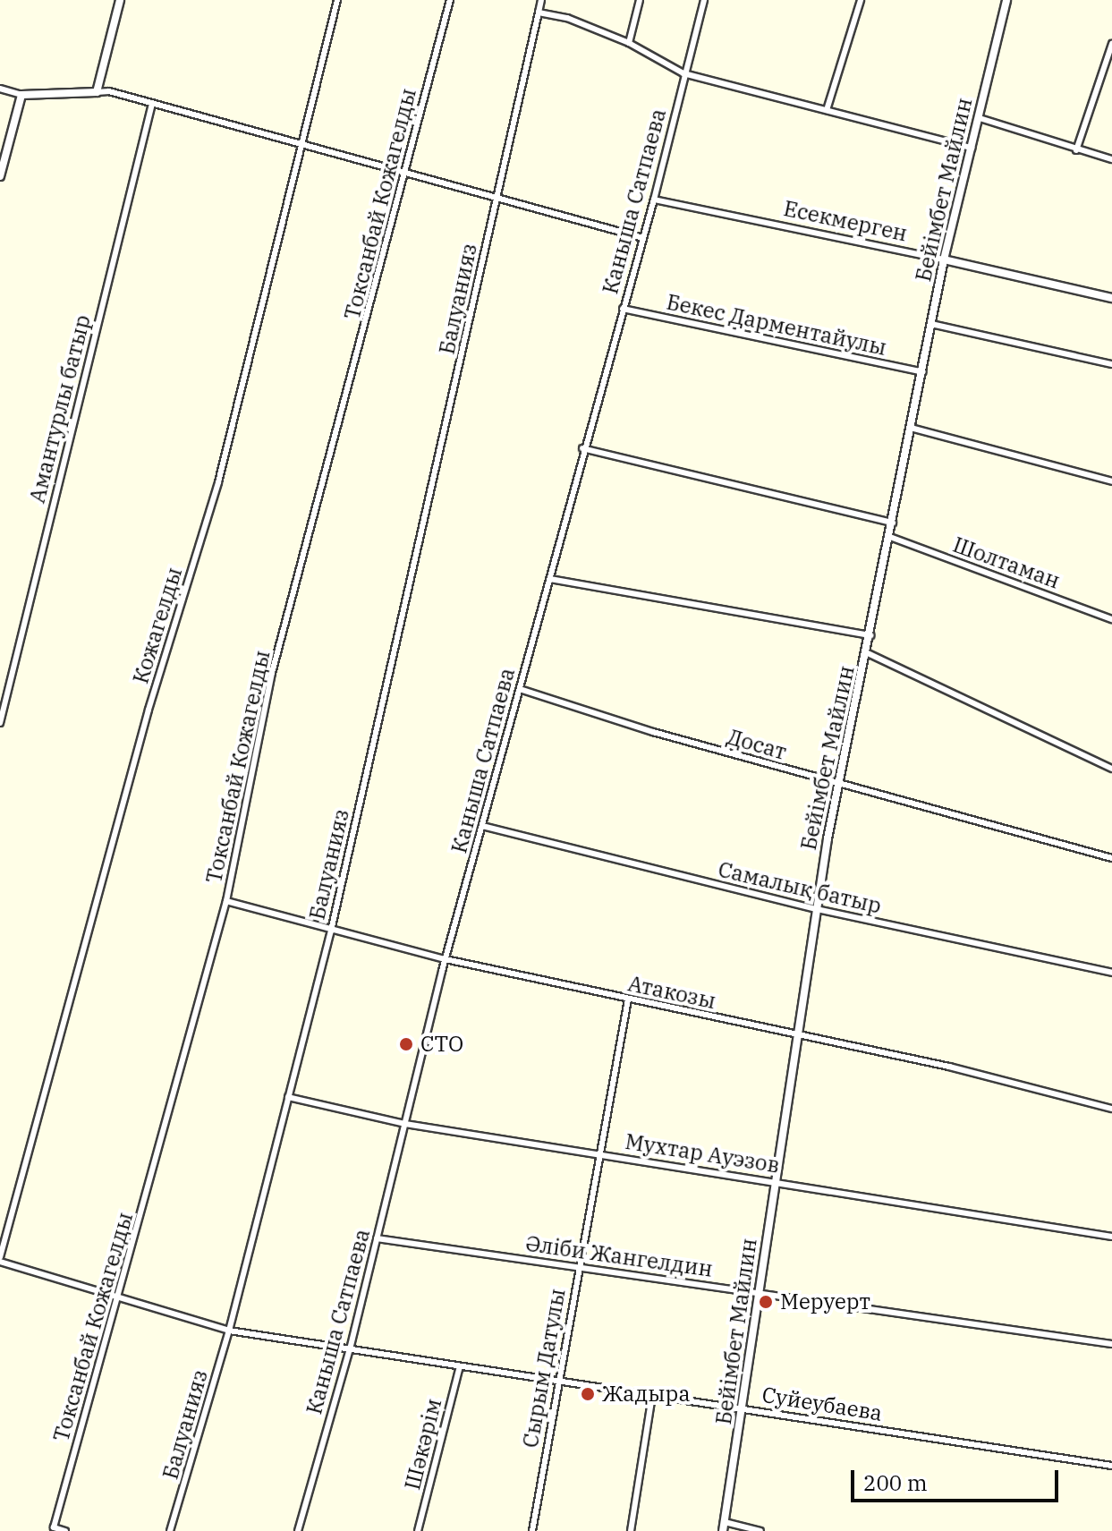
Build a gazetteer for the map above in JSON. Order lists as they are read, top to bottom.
{
  "streets": {
    "street": [
      "Бейімбет Майлин",
      "Каныша Сатпаева",
      "Токсанбай Кожагелды",
      "Eсекмерген",
      "Балуанияз",
      "Бекес Дарментайулы",
      "Амантурлы батыр",
      "Шолтаман",
      "Кожагелды",
      "Досат",
      "Самалық батыр",
      "Атакозы",
      "Мухтар Ауэзов",
      "Әліби Жангелдин",
      "Сырым Датулы",
      "Суйеубаева",
      "Шәкәрім"
    ]
  },
  "crossings": [
    ["Бейімбет Майлин", "Eсекмерген"],
    ["Бейімбет Майлин", "Бекес Дарментайулы"],
    ["Бейімбет Майлин", "Шолтаман"],
    ["Бейімбет Майлин", "Досат"],
    ["Бейімбет Майлин", "Самалық батыр"],
    ["Бейімбет Майлин", "Атакозы"],
    ["Бейімбет Майлин", "Мухтар Ауэзов"],
    ["Бейімбет Майлин", "Әліби Жангелдин"],
    ["Бейімбет Майлин", "Суйеубаева"],
    ["Каныша Сатпаева", "Eсекмерген"],
    ["Каныша Сатпаева", "Бекес Дарментайулы"],
    ["Каныша Сатпаева", "Досат"],
    ["Каныша Сатпаева", "Самалық батыр"],
    ["Каныша Сатпаева", "Атакозы"],
    ["Каныша Сатпаева", "Мухтар Ауэзов"],
    ["Каныша Сатпаева", "Әліби Жангелдин"],
    ["Каныша Сатпаева", "Суйеубаева"],
    ["Токсанбай Кожагелды", "Атакозы"],
    ["Токсанбай Кожагелды", "Суйеубаева"],
    ["Балуанияз", "Атакозы"],
    ["Балуанияз", "Мухтар Ауэзов"],
    ["Балуанияз", "Суйеубаева"],
    ["Кожагелды", "Суйеубаева"],
    ["Атакозы", "Сырым Датулы"],
    ["Мухтар Ауэзов", "Сырым Датулы"],
    ["Әліби Жангелдин", "Сырым Датулы"],
    ["Сырым Датулы", "Суйеубаева"],
    ["Суйеубаева", "Шәкәрім"]
  ],
  "places": ["CTO", "Меруерт", "Жадыра"],
  "scale_bar": "200 m"
}
